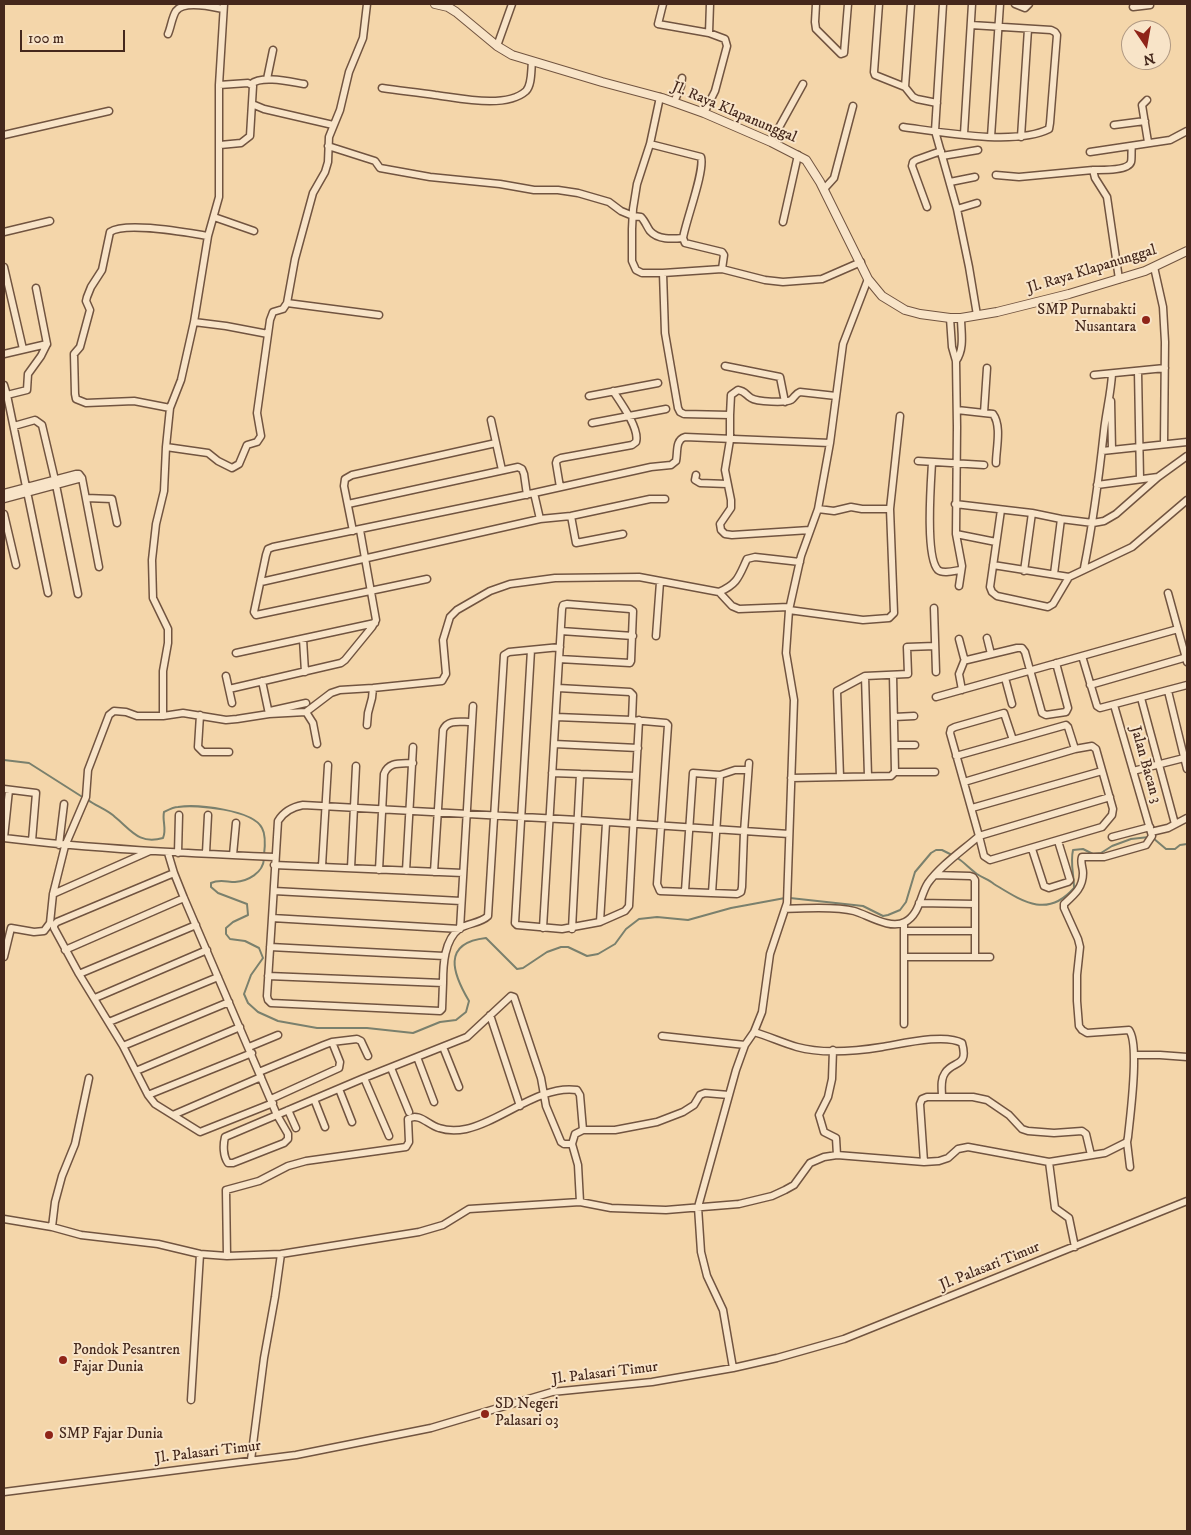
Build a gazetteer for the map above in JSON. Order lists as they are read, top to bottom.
{
  "streets": {
    "street": ["Jl. Raya Klapanunggal", "Jalan Bacan 3", "Jl. Palasari Timur"]
  },
  "places": [
    "SMP Purnabakti Nusantara",
    "Pondok Pesantren Fajar Dunia",
    "SD Negeri Palasari 03",
    "SMP Fajar Dunia"
  ],
  "scale_bar": "100 m",
  "north": "bottom"
}
